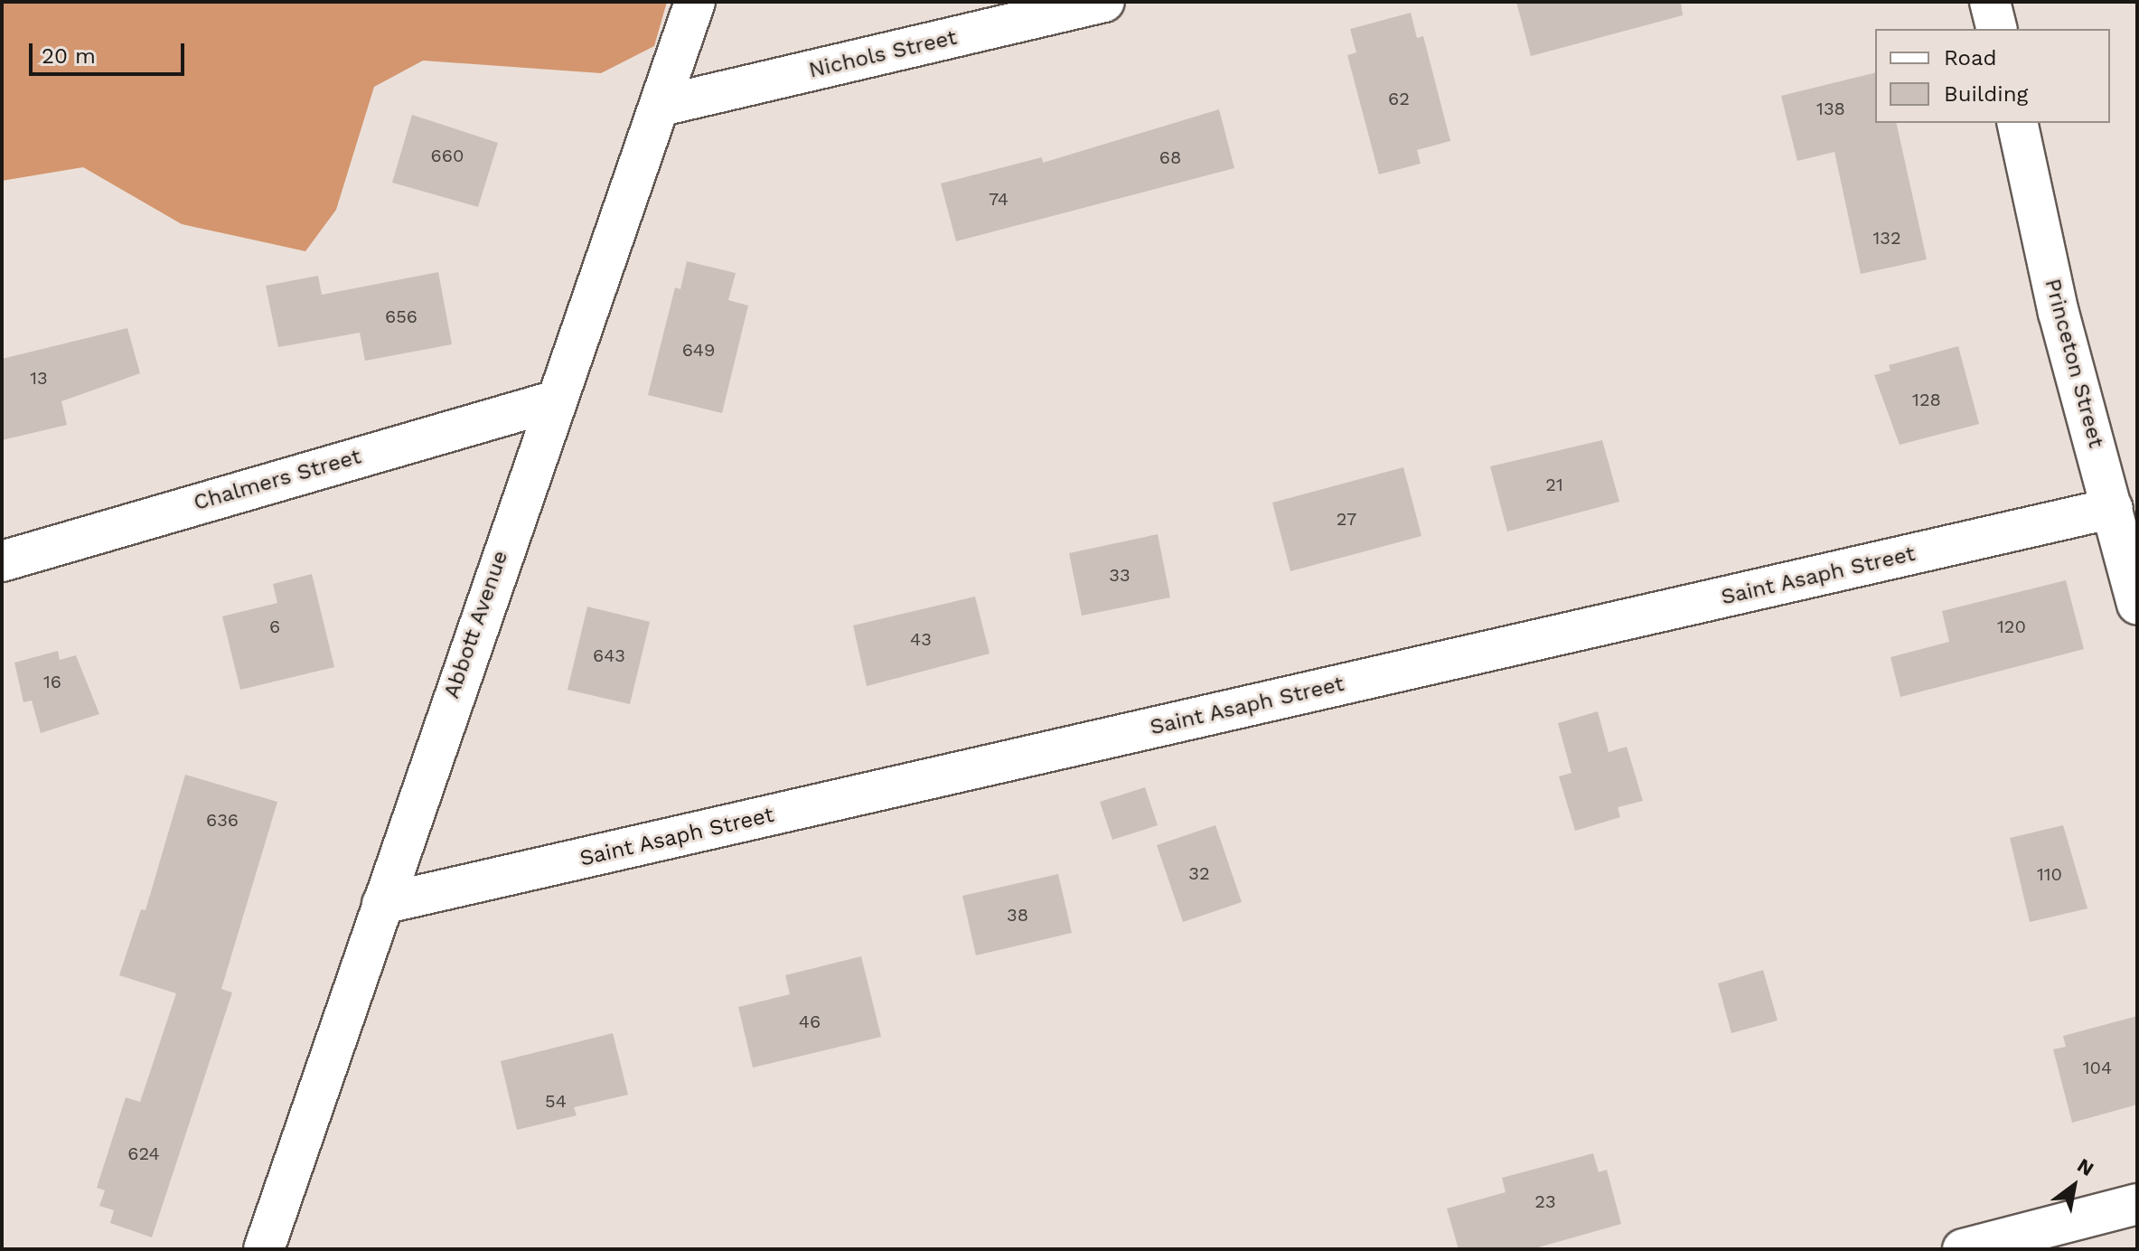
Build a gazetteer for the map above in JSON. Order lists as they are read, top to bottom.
{
  "streets": {
    "street": [
      "Nichols Street",
      "Princeton Street",
      "Chalmers Street",
      "Saint Asaph Street",
      "Abbott Avenue"
    ]
  },
  "crossings": [
    ["Nichols Street", "Abbott Avenue"],
    ["Princeton Street", "Saint Asaph Street"],
    ["Chalmers Street", "Abbott Avenue"],
    ["Saint Asaph Street", "Abbott Avenue"]
  ],
  "house_numbers": [
    "62",
    "138",
    "660",
    "68",
    "74",
    "132",
    "656",
    "649",
    "13",
    "128",
    "21",
    "27",
    "33",
    "6",
    "120",
    "43",
    "643",
    "16",
    "636",
    "32",
    "110",
    "38",
    "46",
    "104",
    "54",
    "624",
    "23"
  ],
  "legend": ["Road", "Building"],
  "scale_bar": "20 m",
  "north": "top right"
}
